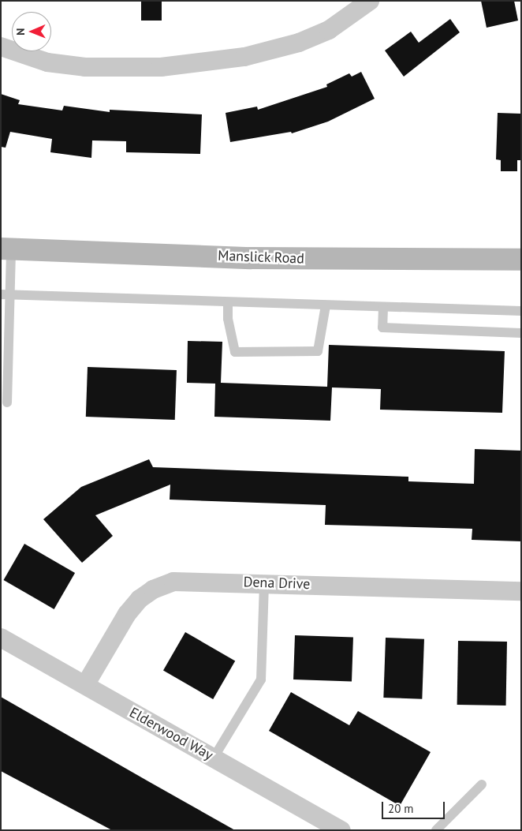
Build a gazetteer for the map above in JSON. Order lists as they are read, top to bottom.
{
  "streets": {
    "main road": ["Manslick Road"],
    "street": ["Dena Drive", "Elderwood Way"]
  },
  "crossings": [
    ["Dena Drive", "Elderwood Way"]
  ],
  "scale_bar": "20 m",
  "north": "left"
}
